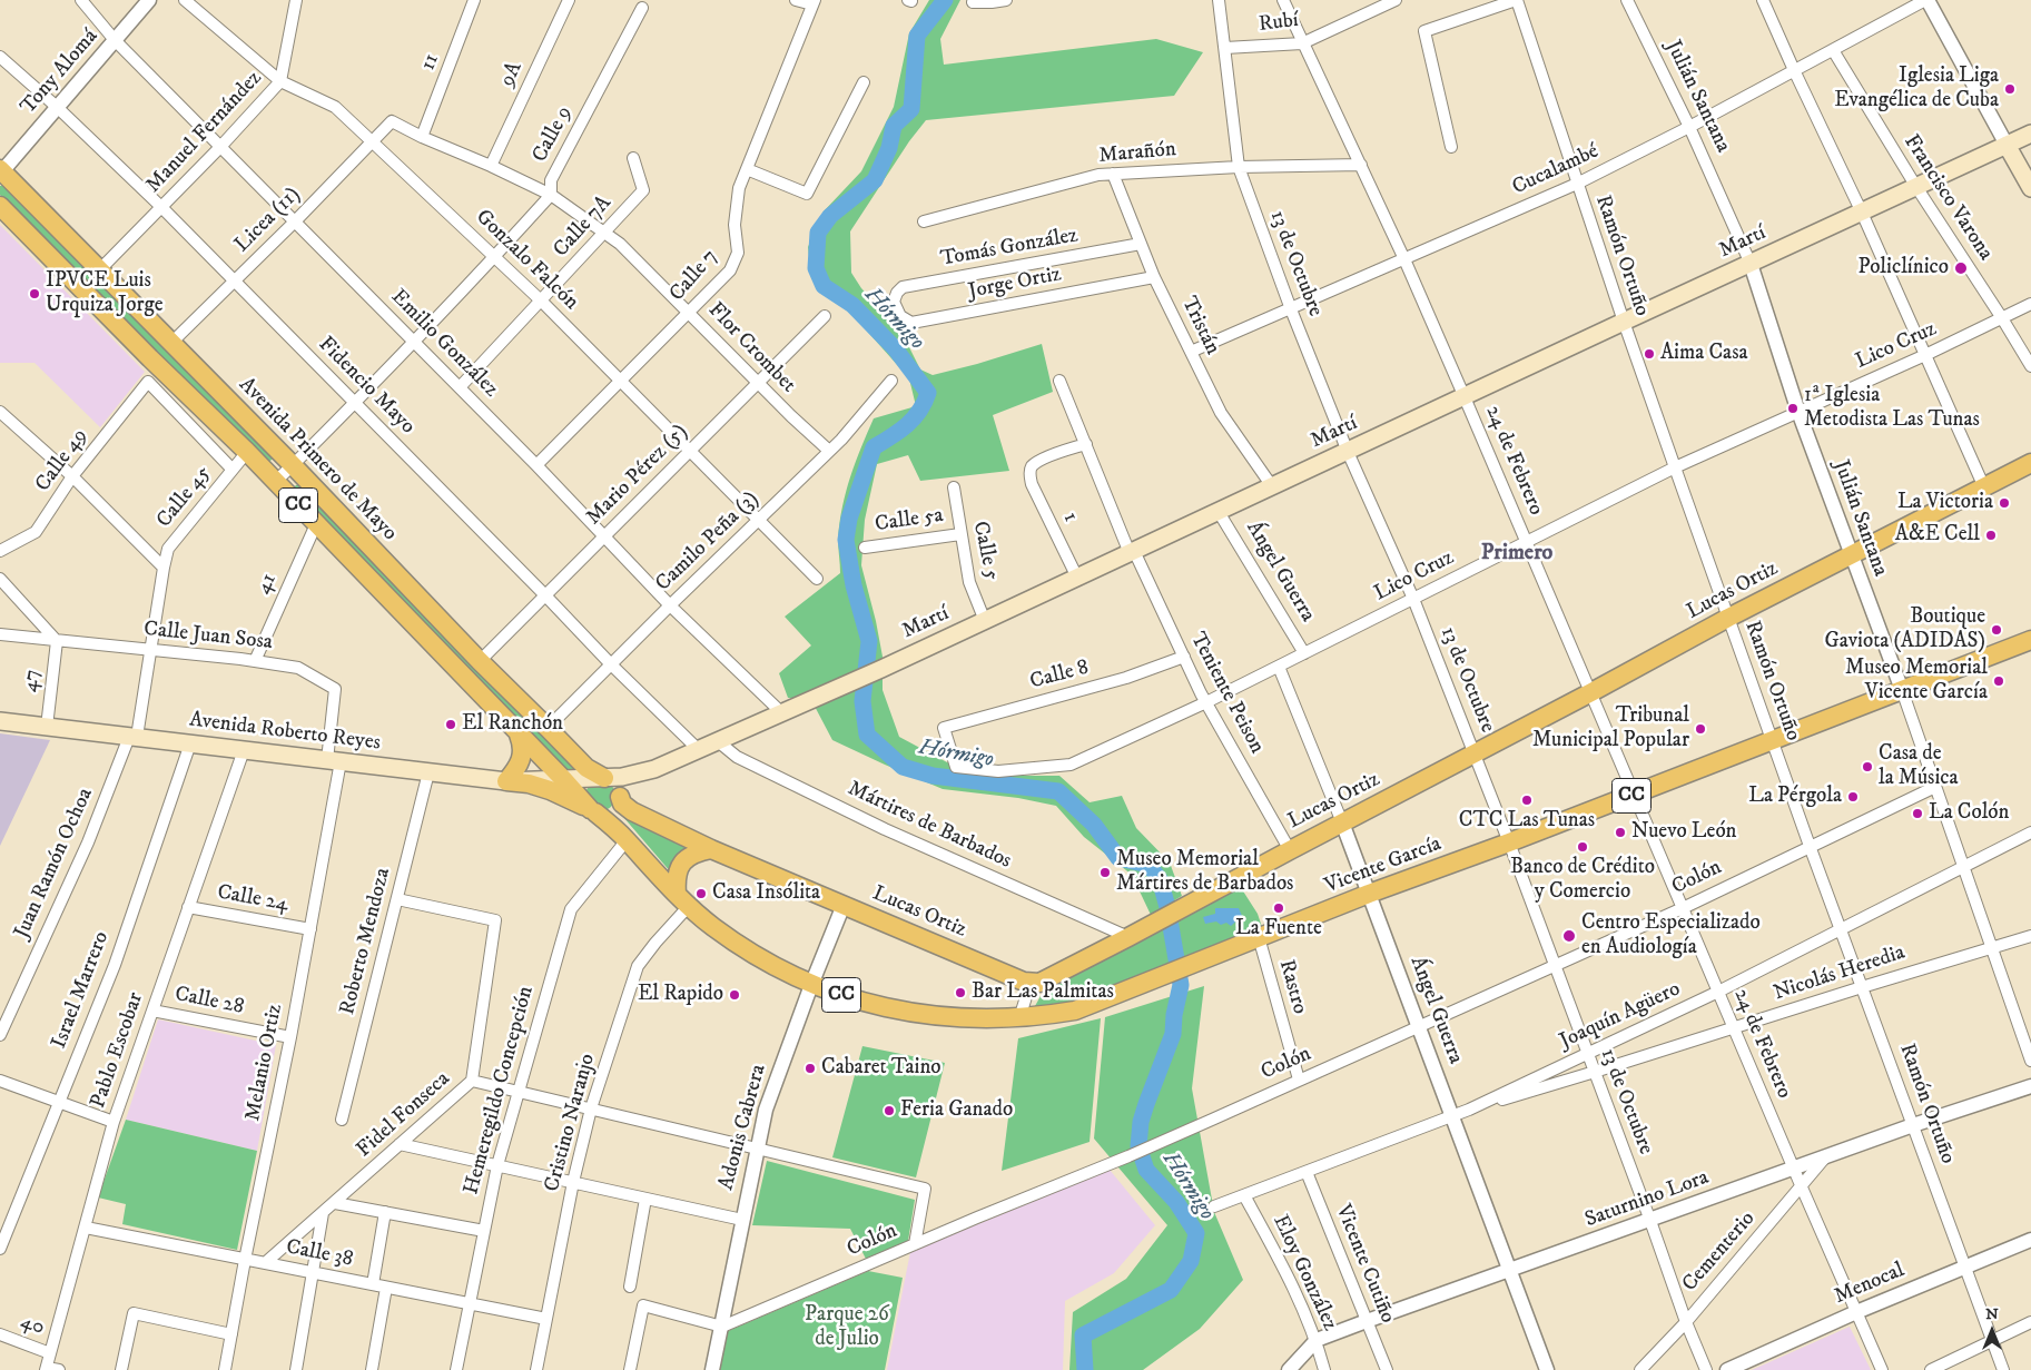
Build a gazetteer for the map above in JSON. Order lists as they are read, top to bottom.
{
  "streets": {
    "main road": [
      "Martí",
      "Avenida Primero de Mayo",
      "CC",
      "Lucas Ortiz",
      "Avenida Roberto Reyes",
      "Vicente García"
    ],
    "street": [
      "Rubí",
      "11",
      "Tony Alomá",
      "9A",
      "Julián Santana",
      "Manuel Fernández",
      "Calle 9",
      "Marañón",
      "Cucalambé",
      "Francisco Varona",
      "Licea (11)",
      "Calle 7A",
      "Tomás González",
      "Ramón Ortuño",
      "Gonzalo Falcón",
      "13 de Octubre",
      "Calle 7",
      "Jorge Ortiz",
      "Tristán",
      "Emilio González",
      "Lico Cruz",
      "Flor Crombet",
      "Fidencio Mayo",
      "Calle 49",
      "24 de Febrero",
      "Mario Pérez (5)",
      "Calle 45",
      "1",
      "Calle 5a",
      "Camilo Peña (3)",
      "Calle 5",
      "Ángel Guerra",
      "41",
      "Calle Juan Sosa",
      "Calle 8",
      "47",
      "Teniente Peison",
      "Mártires de Barbados",
      "Juan Ramón Ochoa",
      "Colón",
      "Calle 24",
      "Roberto Mendoza",
      "Nicolás Heredia",
      "Rastro",
      "Israel Marrero",
      "Calle 28",
      "Joaquín Agüero",
      "Pablo Escobar",
      "Melanio Ortiz",
      "Hemeregildo Concepción",
      "Fidel Fonseca",
      "Cristino Naranjo",
      "Adonis Cabrera",
      "Saturnino Lora",
      "Cementerio",
      "Calle 38",
      "Vicente Cutiño",
      "Eloy González",
      "Menocal",
      "40"
    ]
  },
  "crossings": [
    ["Rubí", "13 de Octubre"],
    ["Rubí", "24 de Febrero"],
    ["11", "Flor Crombet"],
    ["Tony Alomá", "Emilio González"],
    ["Tony Alomá", "Fidencio Mayo"],
    ["Tony Alomá", "Avenida Primero de Mayo"],
    ["9A", "Flor Crombet"],
    ["Julián Santana", "Cucalambé"],
    ["Julián Santana", "Martí"],
    ["Julián Santana", "Lico Cruz"],
    ["Julián Santana", "Lucas Ortiz"],
    ["Julián Santana", "Vicente García"],
    ["Julián Santana", "Colón"],
    ["Julián Santana", "Nicolás Heredia"],
    ["Julián Santana", "Joaquín Agüero"],
    ["Manuel Fernández", "Gonzalo Falcón"],
    ["Manuel Fernández", "Emilio González"],
    ["Manuel Fernández", "Fidencio Mayo"],
    ["Manuel Fernández", "Avenida Primero de Mayo"],
    ["Calle 9", "Gonzalo Falcón"],
    ["Calle 9", "Emilio González"],
    ["Calle 9", "Flor Crombet"],
    ["Calle 9", "Fidencio Mayo"],
    ["Calle 9", "Avenida Primero de Mayo"],
    ["Calle 9", "CC"],
    ["Marañón", "13 de Octubre"],
    ["Marañón", "Tristán"],
    ["Marañón", "24 de Febrero"],
    ["Cucalambé", "Francisco Varona"],
    ["Cucalambé", "Ramón Ortuño"],
    ["Cucalambé", "13 de Octubre"],
    ["Cucalambé", "Tristán"],
    ["Cucalambé", "24 de Febrero"],
    ["Francisco Varona", "Martí"],
    ["Francisco Varona", "Lico Cruz"],
    ["Licea (11)", "Gonzalo Falcón"],
    ["Licea (11)", "Emilio González"],
    ["Licea (11)", "Flor Crombet"],
    ["Licea (11)", "Fidencio Mayo"],
    ["Licea (11)", "Avenida Primero de Mayo"],
    ["Calle 7A", "Gonzalo Falcón"],
    ["Calle 7A", "Emilio González"],
    ["Calle 7A", "Flor Crombet"],
    ["Martí", "Ramón Ortuño"],
    ["Martí", "13 de Octubre"],
    ["Martí", "Tristán"],
    ["Martí", "Emilio González"],
    ["Martí", "Fidencio Mayo"],
    ["Martí", "Avenida Primero de Mayo"],
    ["Martí", "24 de Febrero"],
    ["Martí", "CC"],
    ["Martí", "1"],
    ["Martí", "Calle 5"],
    ["Martí", "Ángel Guerra"],
    ["Martí", "Lucas Ortiz"],
    ["Martí", "Teniente Peison"],
    ["Martí", "Avenida Roberto Reyes"],
    ["Martí", "Mártires de Barbados"],
    ["Martí", "Vicente García"],
    ["Tomás González", "Jorge Ortiz"],
    ["Tomás González", "Tristán"],
    ["Ramón Ortuño", "Lico Cruz"],
    ["Ramón Ortuño", "Lucas Ortiz"],
    ["Ramón Ortuño", "Vicente García"],
    ["Ramón Ortuño", "Colón"],
    ["Ramón Ortuño", "Nicolás Heredia"],
    ["Ramón Ortuño", "Joaquín Agüero"],
    ["Ramón Ortuño", "Saturnino Lora"],
    ["Ramón Ortuño", "Menocal"],
    ["Gonzalo Falcón", "Calle 7"],
    ["Gonzalo Falcón", "Mario Pérez (5)"],
    ["Gonzalo Falcón", "Camilo Peña (3)"],
    ["13 de Octubre", "Lico Cruz"],
    ["13 de Octubre", "Lucas Ortiz"],
    ["13 de Octubre", "Vicente García"],
    ["13 de Octubre", "Colón"],
    ["13 de Octubre", "Nicolás Heredia"],
    ["13 de Octubre", "Joaquín Agüero"],
    ["13 de Octubre", "Saturnino Lora"],
    ["13 de Octubre", "Cementerio"],
    ["Calle 7", "Emilio González"],
    ["Calle 7", "Flor Crombet"],
    ["Jorge Ortiz", "Tristán"],
    ["Emilio González", "Mario Pérez (5)"],
    ["Emilio González", "Camilo Peña (3)"],
    ["Lico Cruz", "24 de Febrero"],
    ["Lico Cruz", "Ángel Guerra"],
    ["Lico Cruz", "Calle 8"],
    ["Lico Cruz", "Teniente Peison"],
    ["Flor Crombet", "Mario Pérez (5)"],
    ["Flor Crombet", "Camilo Peña (3)"],
    ["Fidencio Mayo", "Mario Pérez (5)"],
    ["Fidencio Mayo", "Camilo Peña (3)"],
    ["Avenida Primero de Mayo", "Mario Pérez (5)"],
    ["Avenida Primero de Mayo", "CC"],
    ["Avenida Primero de Mayo", "Camilo Peña (3)"],
    ["Avenida Primero de Mayo", "Lucas Ortiz"],
    ["Avenida Primero de Mayo", "Vicente García"],
    ["Calle 49", "Calle 45"],
    ["24 de Febrero", "Lucas Ortiz"],
    ["24 de Febrero", "Vicente García"],
    ["24 de Febrero", "Colón"],
    ["24 de Febrero", "Nicolás Heredia"],
    ["24 de Febrero", "Joaquín Agüero"],
    ["24 de Febrero", "Saturnino Lora"],
    ["24 de Febrero", "Cementerio"],
    ["24 de Febrero", "Menocal"],
    ["Calle 45", "CC"],
    ["Calle 45", "Calle Juan Sosa"],
    ["Calle 45", "Avenida Roberto Reyes"],
    ["Calle 45", "Juan Ramón Ochoa"],
    ["CC", "41"],
    ["CC", "Lucas Ortiz"],
    ["CC", "Avenida Roberto Reyes"],
    ["CC", "Vicente García"],
    ["1", "Teniente Peison"],
    ["Calle 5a", "Calle 5"],
    ["Ángel Guerra", "Lucas Ortiz"],
    ["Ángel Guerra", "Vicente García"],
    ["Ángel Guerra", "Colón"],
    ["Ángel Guerra", "Joaquín Agüero"],
    ["Ángel Guerra", "Saturnino Lora"],
    ["41", "Calle Juan Sosa"],
    ["Lucas Ortiz", "Teniente Peison"],
    ["Lucas Ortiz", "Mártires de Barbados"],
    ["Lucas Ortiz", "Vicente García"],
    ["Lucas Ortiz", "Adonis Cabrera"],
    ["Calle Juan Sosa", "47"],
    ["Calle Juan Sosa", "Avenida Roberto Reyes"],
    ["Calle Juan Sosa", "Melanio Ortiz"],
    ["Calle 8", "Teniente Peison"],
    ["47", "Avenida Roberto Reyes"],
    ["Avenida Roberto Reyes", "Juan Ramón Ochoa"],
    ["Avenida Roberto Reyes", "Roberto Mendoza"],
    ["Avenida Roberto Reyes", "Israel Marrero"],
    ["Avenida Roberto Reyes", "Pablo Escobar"],
    ["Avenida Roberto Reyes", "Melanio Ortiz"],
    ["Vicente García", "Rastro"],
    ["Vicente García", "Hemeregildo Concepción"],
    ["Vicente García", "Cristino Naranjo"],
    ["Vicente García", "Adonis Cabrera"],
    ["Colón", "Rastro"],
    ["Colón", "Adonis Cabrera"],
    ["Calle 24", "Pablo Escobar"],
    ["Calle 24", "Melanio Ortiz"],
    ["Roberto Mendoza", "Fidel Fonseca"],
    ["Nicolás Heredia", "Joaquín Agüero"],
    ["Calle 28", "Pablo Escobar"],
    ["Calle 28", "Melanio Ortiz"],
    ["Joaquín Agüero", "Vicente Cutiño"],
    ["Joaquín Agüero", "Eloy González"],
    ["Pablo Escobar", "Calle 38"],
    ["Pablo Escobar", "40"],
    ["Melanio Ortiz", "Calle 38"],
    ["Hemeregildo Concepción", "Calle 38"],
    ["Fidel Fonseca", "Calle 38"],
    ["Cristino Naranjo", "Calle 38"],
    ["Saturnino Lora", "Cementerio"],
    ["Saturnino Lora", "Vicente Cutiño"],
    ["Saturnino Lora", "Eloy González"]
  ],
  "districts": ["Primero"],
  "water": ["Hórmigo"],
  "parks": ["Parque 26 de Julio"],
  "places": [
    "Iglesia Liga Evangélica de Cuba",
    "Policlínico",
    "IPVCE Luis Urquiza Jorge",
    "Aima Casa",
    "1ª Iglesia Metodista Las Tunas",
    "La Victoria",
    "A&E Cell",
    "Boutique Gaviota (ADIDAS)",
    "Museo Memorial Vicente García",
    "El Ranchón",
    "Tribunal Municipal Popular",
    "Casa de la Música",
    "La Pérgola",
    "CTC Las Tunas",
    "La Colón",
    "Nuevo León",
    "Banco de Crédito y Comercio",
    "Museo Memorial Mártires de Barbados",
    "Casa Insólita",
    "La Fuente",
    "Centro Especializado en Audiología",
    "Bar Las Palmitas",
    "El Rapido",
    "Cabaret Taino",
    "Feria Ganado"
  ],
  "north": "top"
}
